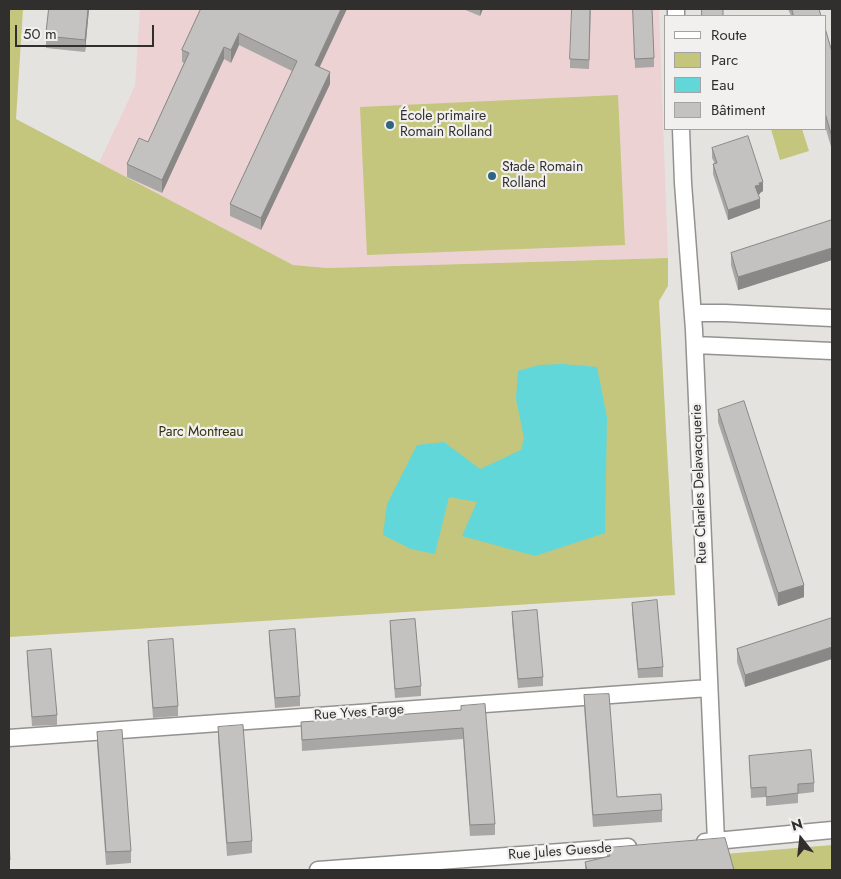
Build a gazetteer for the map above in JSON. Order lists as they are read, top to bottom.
{
  "streets": {
    "street": ["Rue Charles Delavacquerie", "Rue Yves Farge", "Rue Jules Guesde"]
  },
  "crossings": [
    ["Rue Charles Delavacquerie", "Rue Yves Farge"]
  ],
  "parks": ["Parc Montreau"],
  "places": ["École primaire Romain Rolland", "Stade Romain Rolland"],
  "legend": [
    "Route",
    "Parc",
    "Eau",
    "Bâtiment"
  ],
  "scale_bar": "50 m",
  "north": "top"
}
